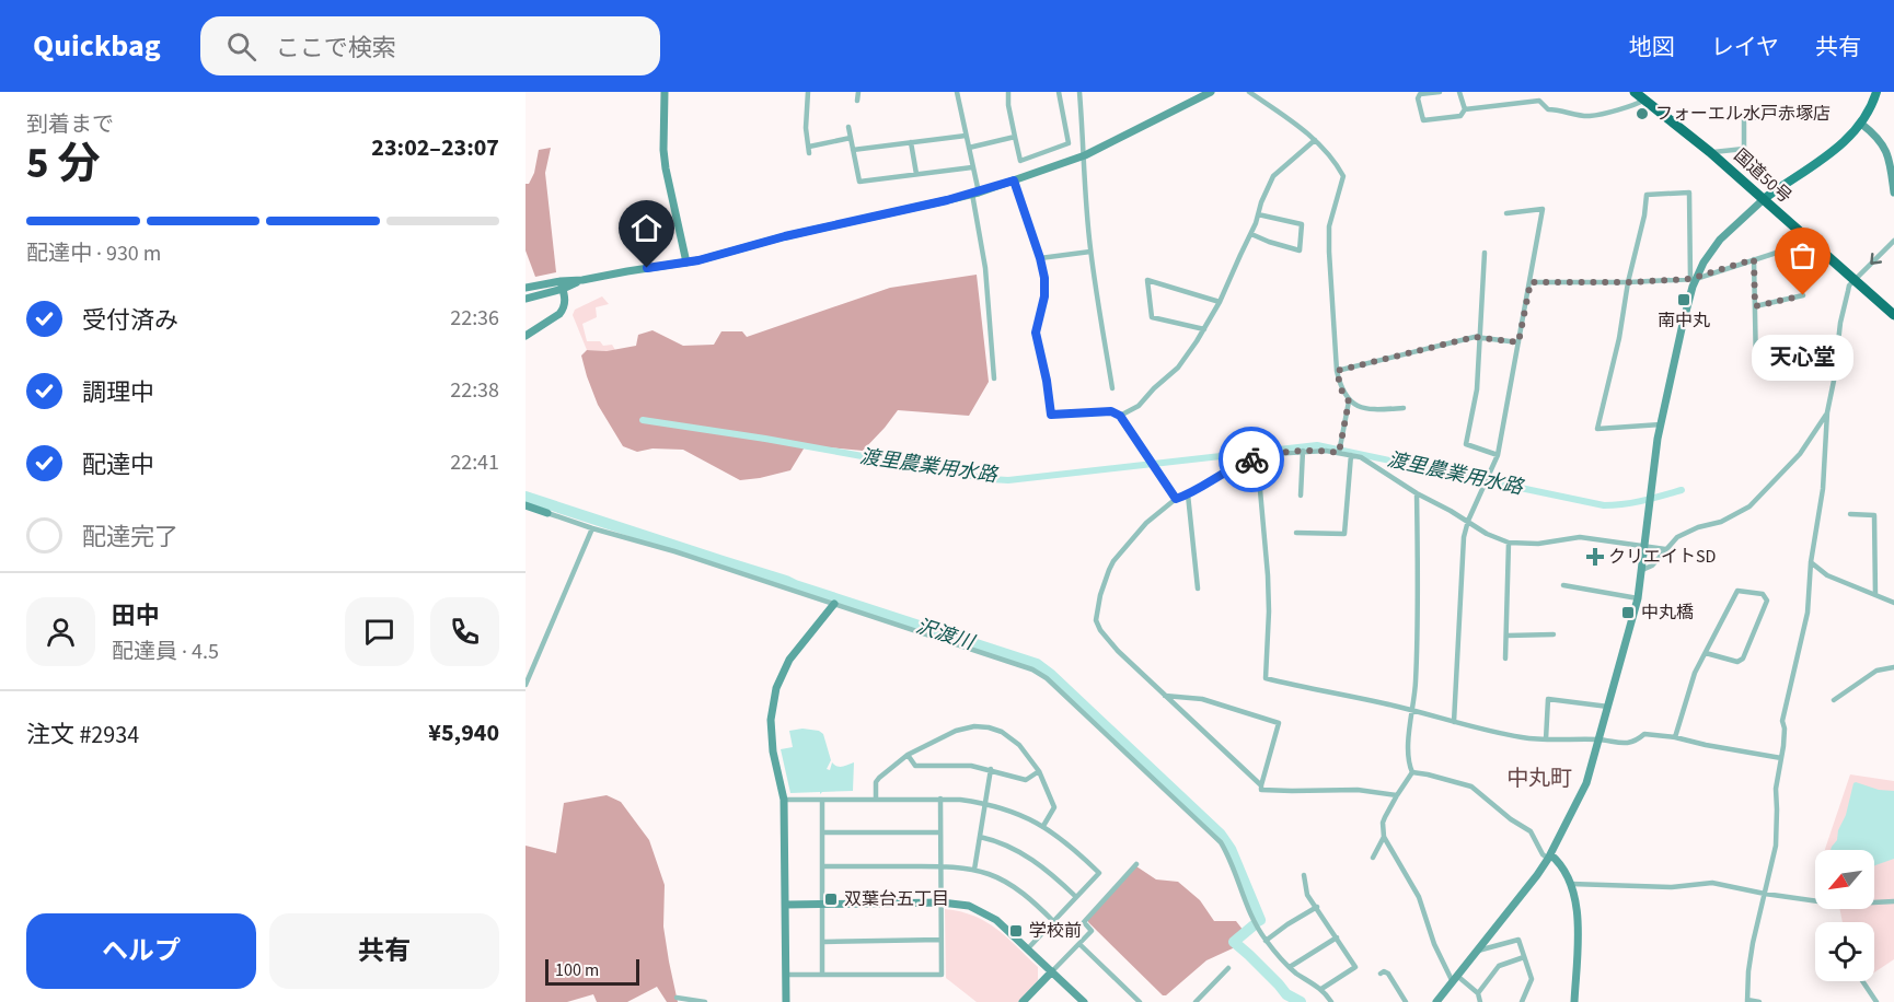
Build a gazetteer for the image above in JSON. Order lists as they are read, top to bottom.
{
  "streets": {
    "highway": ["国道50号"]
  },
  "districts": ["中丸町"],
  "water": ["渡里農業用水路", "沢渡川"],
  "places": {
    "other": ["フォーエル水戸赤塚店", "天心堂"],
    "transit": [
      "南中丸",
      "中丸橋",
      "双葉台五丁目",
      "学校前"
    ],
    "health": ["クリエイトSD"]
  },
  "scale_bar": "100 m",
  "north": "bottom left",
  "page": {
    "header": "Quickbag",
    "search": "ここで検索",
    "nav": ["地図", "レイヤ", "共有"],
    "heading": ["5 分", "到着まで", "23:02–23:07"],
    "panel": [
      "田中",
      "配達員 · 4.5",
      "注文 #2934",
      "¥5,940"
    ],
    "bar": "配達中 · 930 m",
    "list": [
      ["受付済み", "22:36"],
      ["調理中", "22:38"],
      ["配達中", "22:41"],
      "配達完了"
    ],
    "bubble": "天心堂",
    "buttons": ["ヘルプ", "共有"],
    "scale": "100 m"
  }
}
